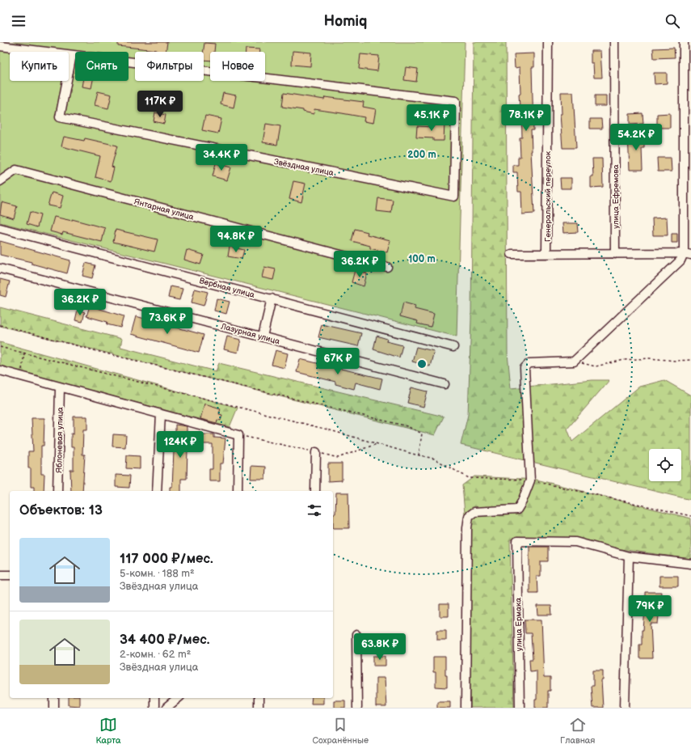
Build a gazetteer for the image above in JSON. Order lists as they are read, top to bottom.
{
  "streets": {
    "street": [
      "Звёздная улица",
      "Генеральский переулок",
      "улица Ефремова",
      "Янтарная улица",
      "Вербная улица",
      "Лазурная улица",
      "Яблоневая улица",
      "улица Ермака"
    ]
  },
  "page": {
    "header": "Homiq",
    "chip": [
      "Купить",
      "Снять",
      "Фильтры",
      "Новое"
    ],
    "price": [
      "117K ₽",
      "45.1K ₽",
      "78.1K ₽",
      "54.2K ₽",
      "34.4K ₽",
      "94.8K ₽",
      "36.2K ₽",
      "36.2K ₽",
      "73.6K ₽",
      "67K ₽",
      "124K ₽",
      "79K ₽",
      "63.8K ₽"
    ],
    "heading": "Объектов: 13",
    "list": [
      {
        "name": "117 000 ₽/мес.",
        "note": "5-комн. · 188 m² · Звёздная улица"
      },
      {
        "name": "34 400 ₽/мес.",
        "note": "2-комн. · 62 m² · Звёздная улица"
      }
    ],
    "tabs": ["Карта", "Сохранённые", "Главная"]
  },
  "rings": ["200 m", "100 m"]
}
